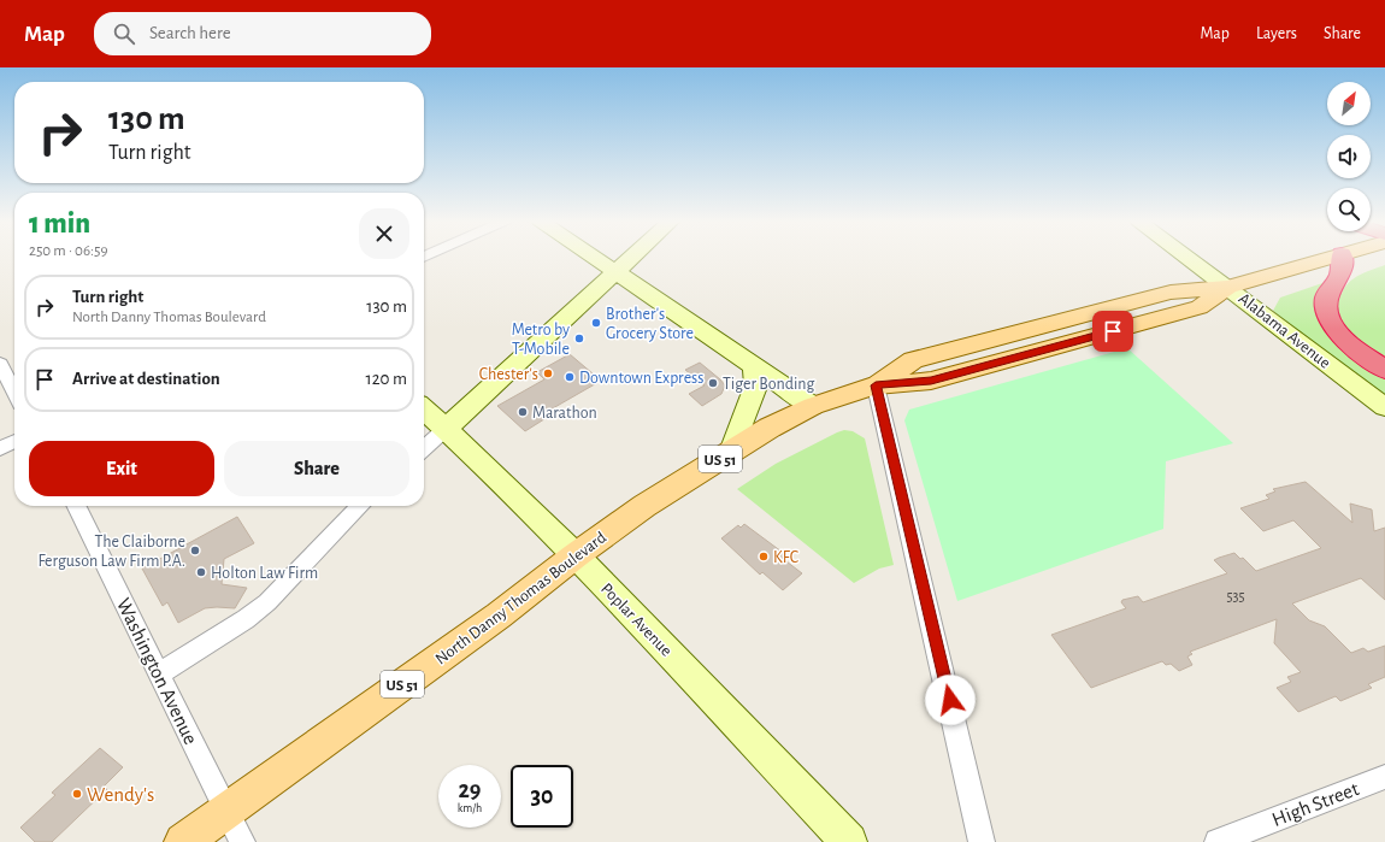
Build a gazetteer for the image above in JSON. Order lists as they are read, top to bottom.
{
  "streets": {
    "main road": ["US 51", "North Danny Thomas Boulevard"],
    "street": [
      "Alabama Avenue",
      "Poplar Avenue",
      "Washington Avenue",
      "High Street"
    ]
  },
  "crossings": [
    ["Alabama Avenue", "North Danny Thomas Boulevard"],
    ["North Danny Thomas Boulevard", "Poplar Avenue"],
    ["North Danny Thomas Boulevard", "Washington Avenue"]
  ],
  "places": [
    "Brother's Grocery Store",
    "Metro by T-Mobile",
    "Chester's",
    "Downtown Express",
    "Tiger Bonding",
    "Marathon",
    "The Claiborne Ferguson Law Firm P.A.",
    "KFC",
    "Holton Law Firm",
    "Wendy's"
  ],
  "house_numbers": ["535"],
  "north": "top right",
  "page": {
    "header": "Map",
    "search": "Search here",
    "nav": ["Map", "Layers", "Share"],
    "turn": ["130 m", "Turn right"],
    "heading": ["1 min", "250 m · 06:59"],
    "list": [
      {
        "name": "Turn right",
        "note": "North Danny Thomas Boulevard",
        "value": "130 m"
      },
      {
        "name": "Arrive at destination",
        "value": "120 m"
      }
    ],
    "buttons": ["Exit", "Share"],
    "speed": "29 km/h",
    "limit": "30"
  }
}
